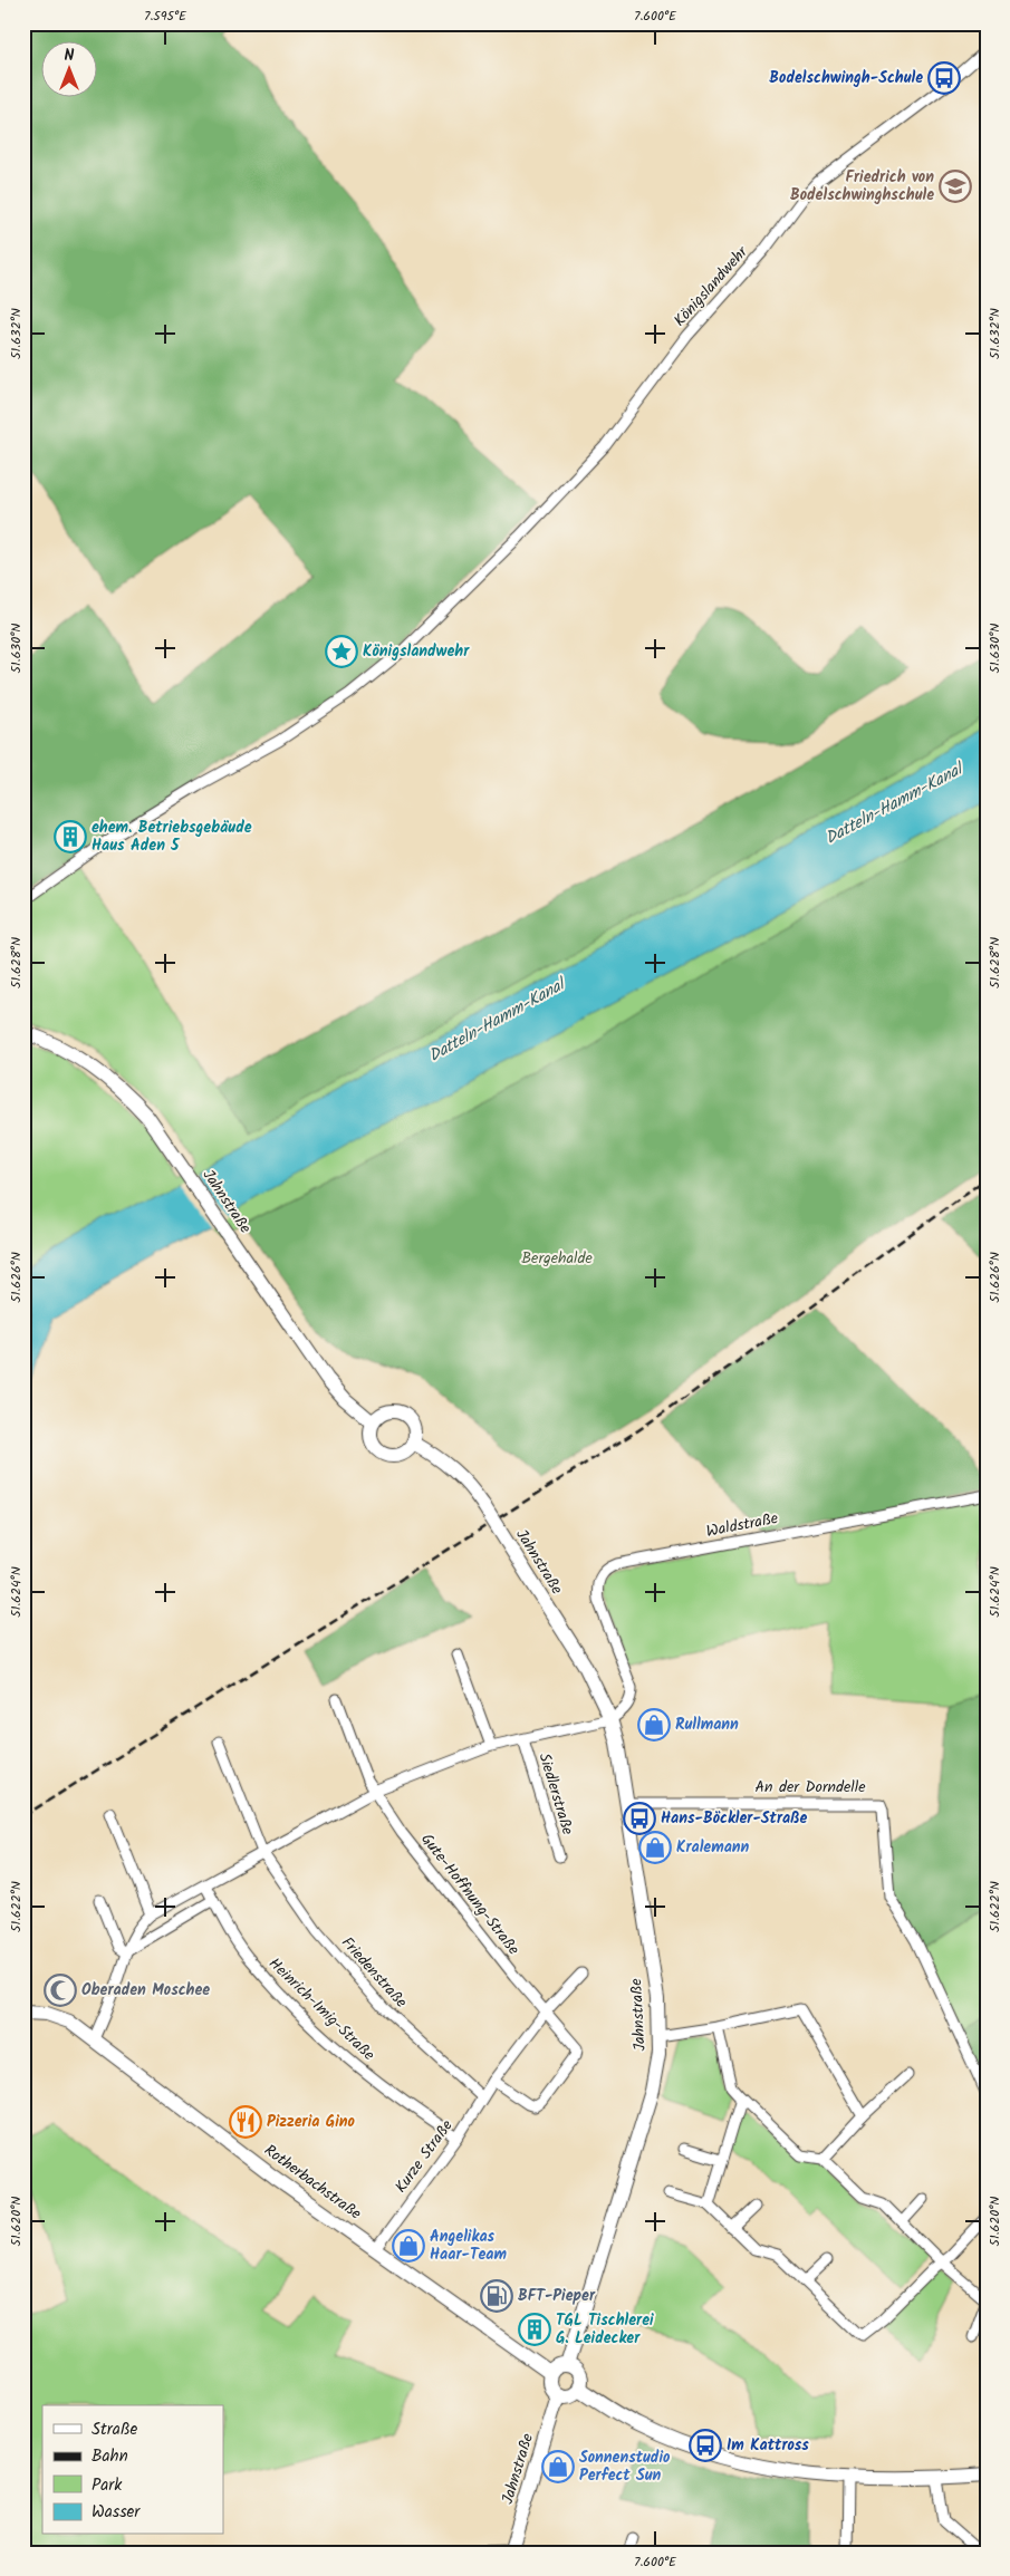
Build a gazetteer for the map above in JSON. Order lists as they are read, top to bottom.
{
  "streets": {
    "main road": ["Jahnstraße", "Rotherbachstraße"],
    "street": [
      "Königslandwehr",
      "Waldstraße",
      "An der Dorndelle",
      "Siedlerstraße",
      "Gute-Hoffnung-Straße",
      "Friedenstraße",
      "Heinrich-Imig-Straße",
      "Kurze Straße"
    ]
  },
  "crossings": [
    ["Jahnstraße", "Waldstraße"],
    ["Jahnstraße", "An der Dorndelle"],
    ["Jahnstraße", "Rotherbachstraße"],
    ["Gute-Hoffnung-Straße", "Kurze Straße"],
    ["Friedenstraße", "Kurze Straße"],
    ["Heinrich-Imig-Straße", "Kurze Straße"],
    ["Kurze Straße", "Rotherbachstraße"]
  ],
  "water": ["Datteln-Hamm-Kanal"],
  "parks": ["Bergehalde"],
  "places": {
    "bus stop": ["Bodelschwingh-Schule", "Hans-Böckler-Straße", "Im Kattross"],
    "school or university": ["Friedrich von Bodelschwinghschule"],
    "place": ["Königslandwehr"],
    "building": ["ehem. Betriebsgebäude Haus Aden 5", "TGL Tischlerei G. Leidecker"],
    "shop": [
      "Rullmann",
      "Kralemann",
      "Angelikas Haar-Team",
      "Sonnenstudio Perfect Sun"
    ],
    "mosque": ["Oberaden Moschee"],
    "restaurant": ["Pizzeria Gino"],
    "fuel station": ["BFT-Pieper"]
  },
  "legend": [
    "Straße",
    "Bahn",
    "Park",
    "Wasser"
  ],
  "north": "top",
  "coordinates": [
    "7.595°E",
    "7.600°E",
    "51.632°N",
    "51.630°N",
    "51.628°N",
    "51.626°N",
    "51.624°N",
    "51.622°N",
    "51.620°N"
  ]
}
